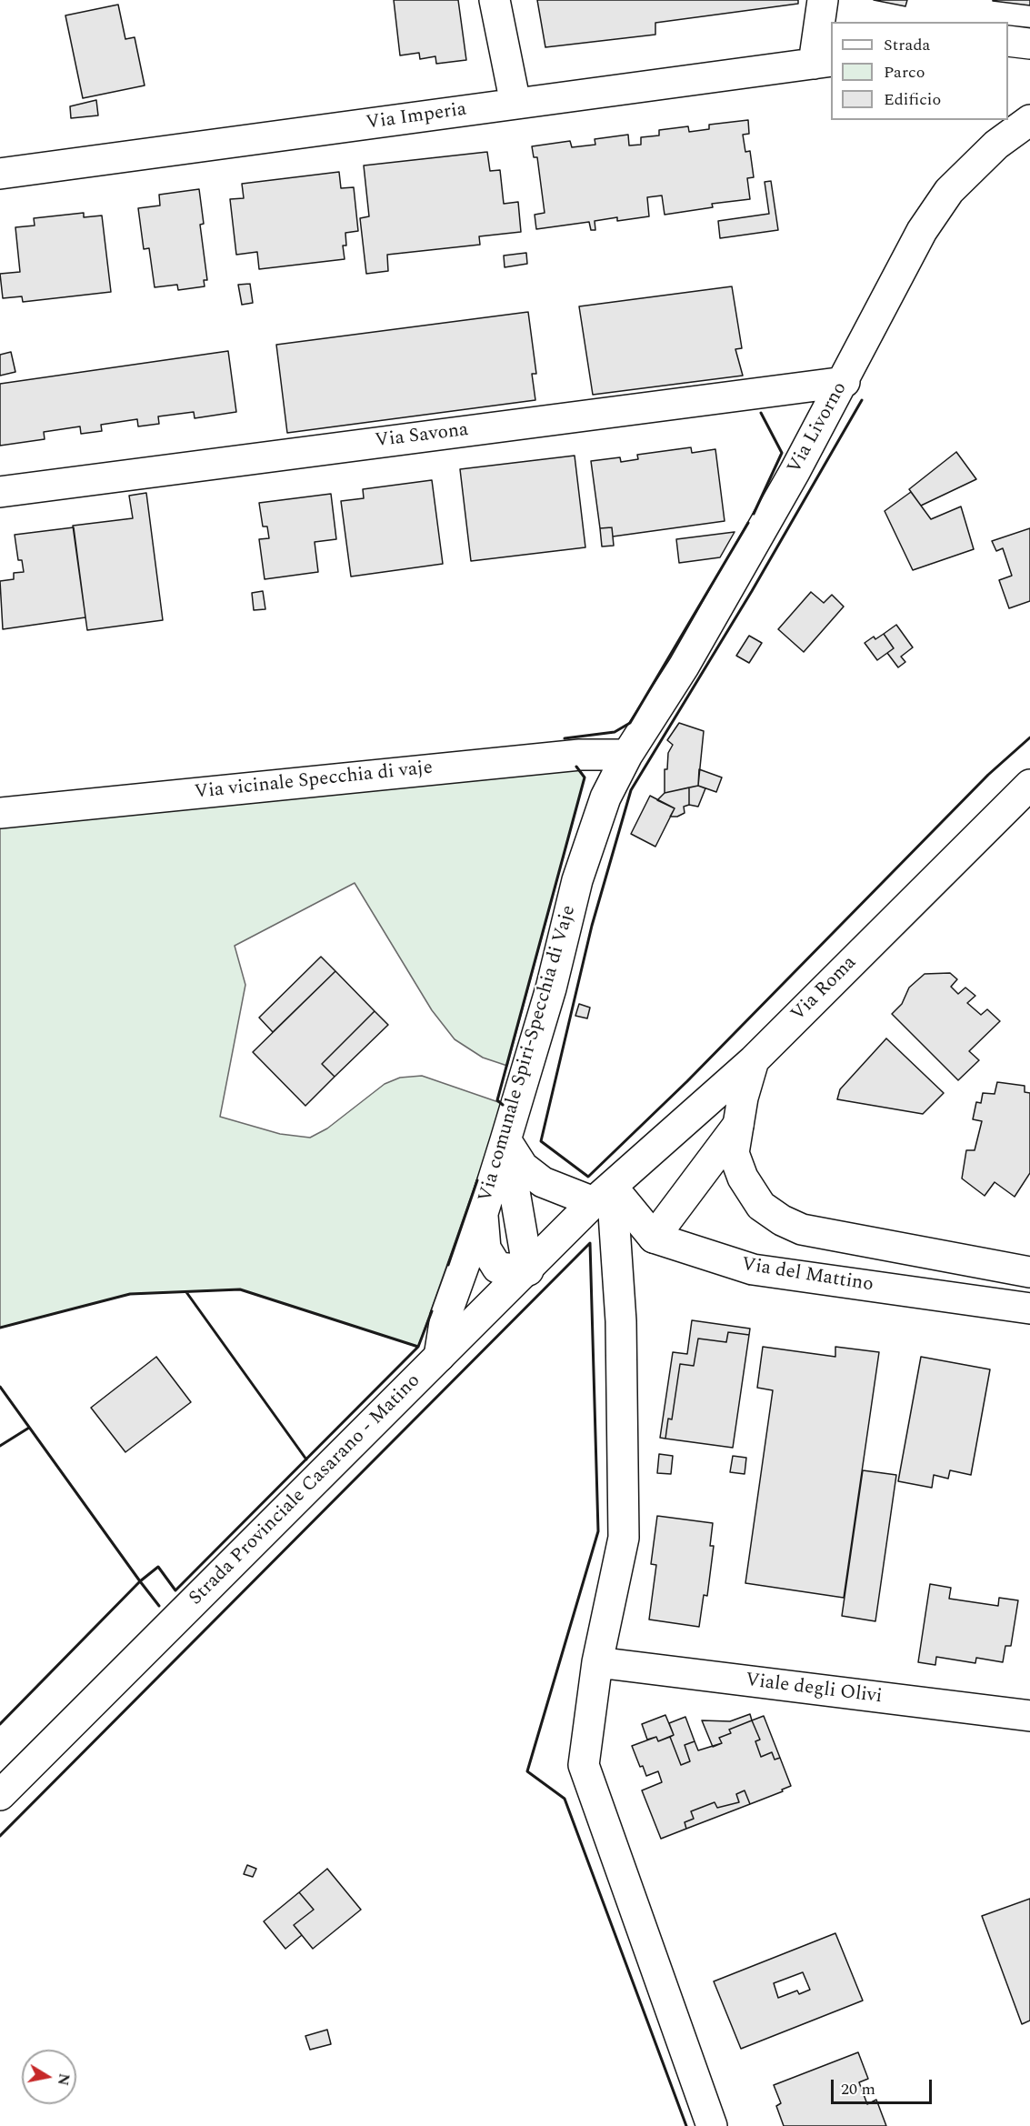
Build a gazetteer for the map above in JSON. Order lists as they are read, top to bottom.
{
  "streets": {
    "street": [
      "Via Imperia",
      "Via Livorno",
      "Via Savona",
      "Via vicinale Specchia di vaje",
      "Via Roma",
      "Via comunale Spiri-Specchia di Vaje",
      "Via del Mattino",
      "Strada Provinciale Casarano - Matino",
      "Viale degli Olivi"
    ]
  },
  "crossings": [
    ["Via Livorno", "Via Savona"],
    ["Via Livorno", "Via vicinale Specchia di vaje"],
    ["Via Livorno", "Via comunale Spiri-Specchia di Vaje"],
    ["Via vicinale Specchia di vaje", "Via comunale Spiri-Specchia di Vaje"],
    ["Via Roma", "Strada Provinciale Casarano - Matino"],
    ["Via comunale Spiri-Specchia di Vaje", "Strada Provinciale Casarano - Matino"]
  ],
  "legend": ["Strada", "Parco", "Edificio"],
  "scale_bar": "20 m",
  "north": "right"
}
